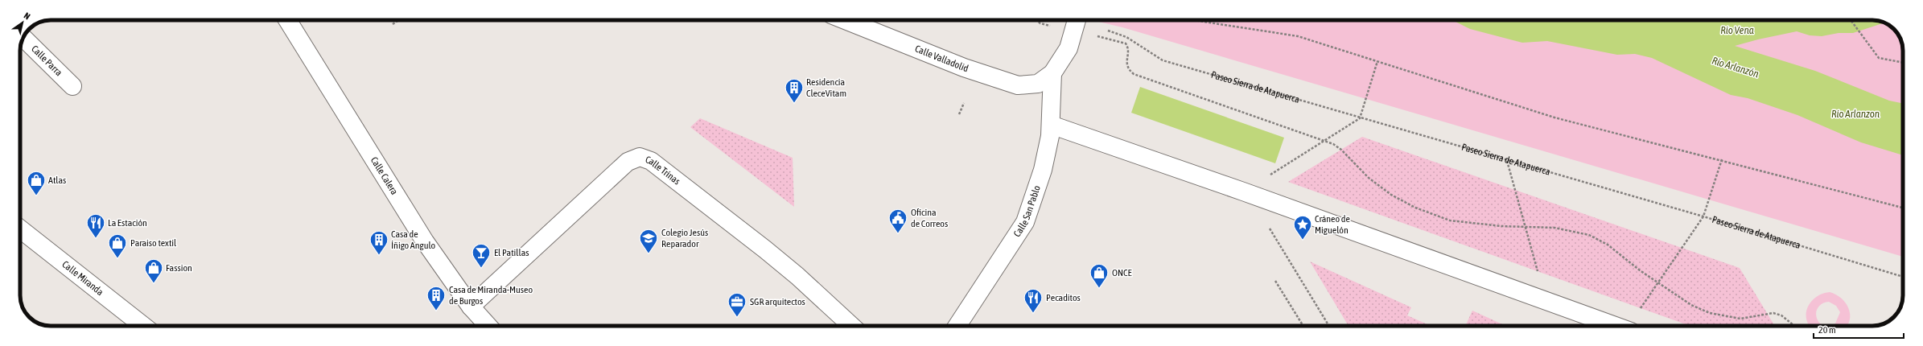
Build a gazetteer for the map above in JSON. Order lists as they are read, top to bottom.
{
  "streets": {
    "main road": [
      "Calle Valladolid",
      "Calle Parra",
      "Calle Trinas",
      "Calle Calera",
      "Calle San Pablo",
      "Calle Miranda"
    ],
    "path": ["Paseo Sierra de Atapuerca"]
  },
  "crossings": [
    ["Calle Valladolid", "Calle San Pablo"],
    ["Calle Trinas", "Calle Calera"]
  ],
  "water": ["Río Vena", "Río Arlanzón", "Río Arlanzon"],
  "places": {
    "building": ["Residencia CleceVitam", "Casa de Íñigo Angulo", "Casa de Miranda-Museo de Burgos"],
    "shop": [
      "Atlas",
      "Paraiso textil",
      "Fassion",
      "ONCE"
    ],
    "public building": ["Oficina de Correos"],
    "restaurant": ["La Estación", "Pecaditos"],
    "place": ["Cráneo de Miguelón"],
    "school or university": ["Colegio Jesús Reparador"],
    "bar": ["El Patillas"],
    "office": ["SGR arquitectos"]
  },
  "scale_bar": "20 m",
  "north": "top right"
}
